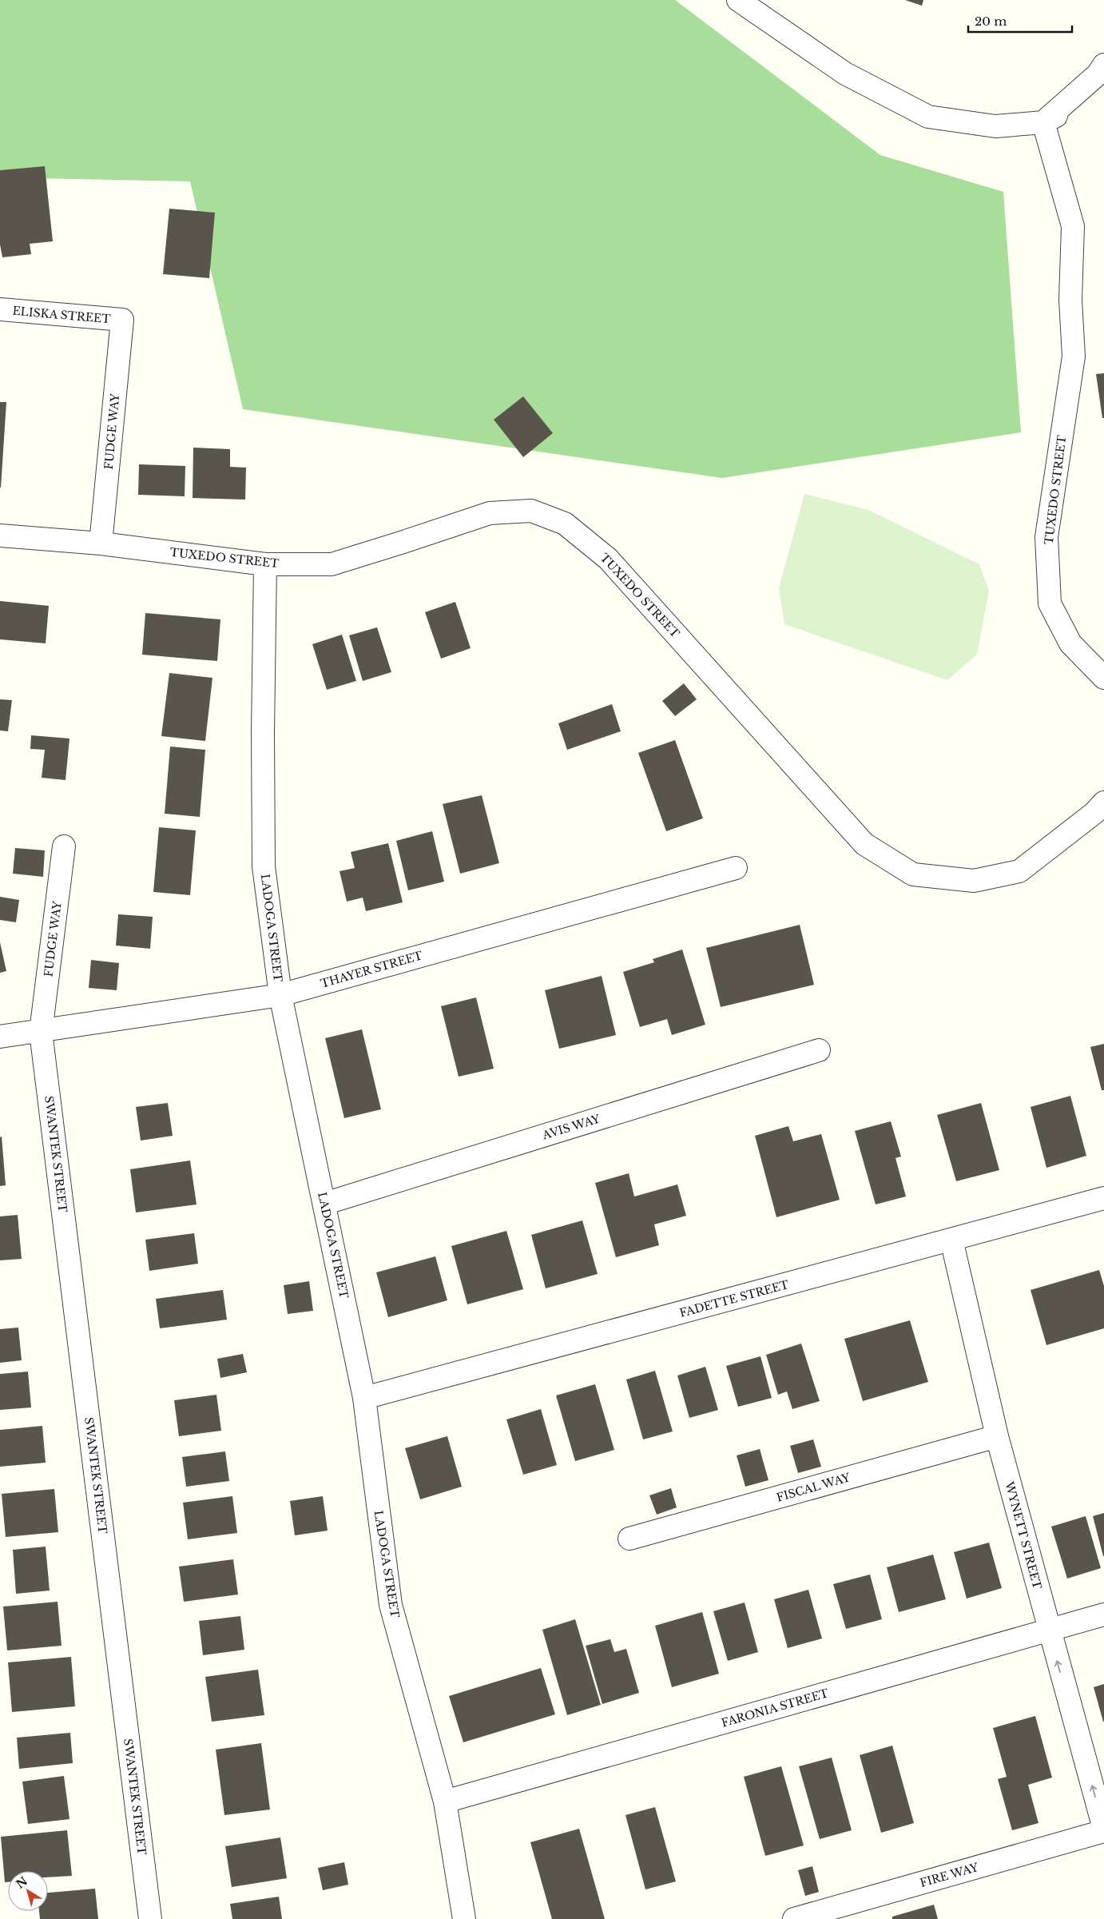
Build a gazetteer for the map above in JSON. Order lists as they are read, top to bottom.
{
  "streets": {
    "street": [
      "ELISKA STREET",
      "FUDGE WAY",
      "TUXEDO STREET",
      "LADOGA STREET",
      "THAYER STREET",
      "AVIS WAY",
      "SWANTEK STREET",
      "FADETTE STREET",
      "FISCAL WAY",
      "WYNETT STREET",
      "FARONIA STREET",
      "FIRE WAY"
    ]
  },
  "crossings": [
    ["ELISKA STREET", "FUDGE WAY"],
    ["FUDGE WAY", "TUXEDO STREET"],
    ["FUDGE WAY", "THAYER STREET"],
    ["FUDGE WAY", "SWANTEK STREET"],
    ["TUXEDO STREET", "LADOGA STREET"],
    ["LADOGA STREET", "THAYER STREET"],
    ["LADOGA STREET", "AVIS WAY"],
    ["LADOGA STREET", "FADETTE STREET"],
    ["LADOGA STREET", "FARONIA STREET"],
    ["THAYER STREET", "SWANTEK STREET"],
    ["FADETTE STREET", "WYNETT STREET"],
    ["FISCAL WAY", "WYNETT STREET"],
    ["WYNETT STREET", "FARONIA STREET"],
    ["WYNETT STREET", "FIRE WAY"]
  ],
  "scale_bar": "20 m",
  "north": "top left"
}
